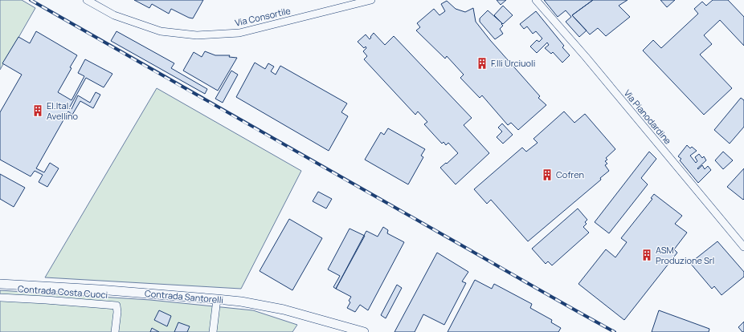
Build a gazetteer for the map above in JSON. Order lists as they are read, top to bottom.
{
  "streets": {
    "main road": ["Contrada Santorelli"],
    "street": ["Via Consortile", "Via Pianodardine", "Contrada Costa Cuoci"]
  },
  "places": {
    "building": [
      "F.lli Urciuoli",
      "El.Ital. Avellino",
      "Cofren",
      "ASM Produzione Srl"
    ]
  }
}
